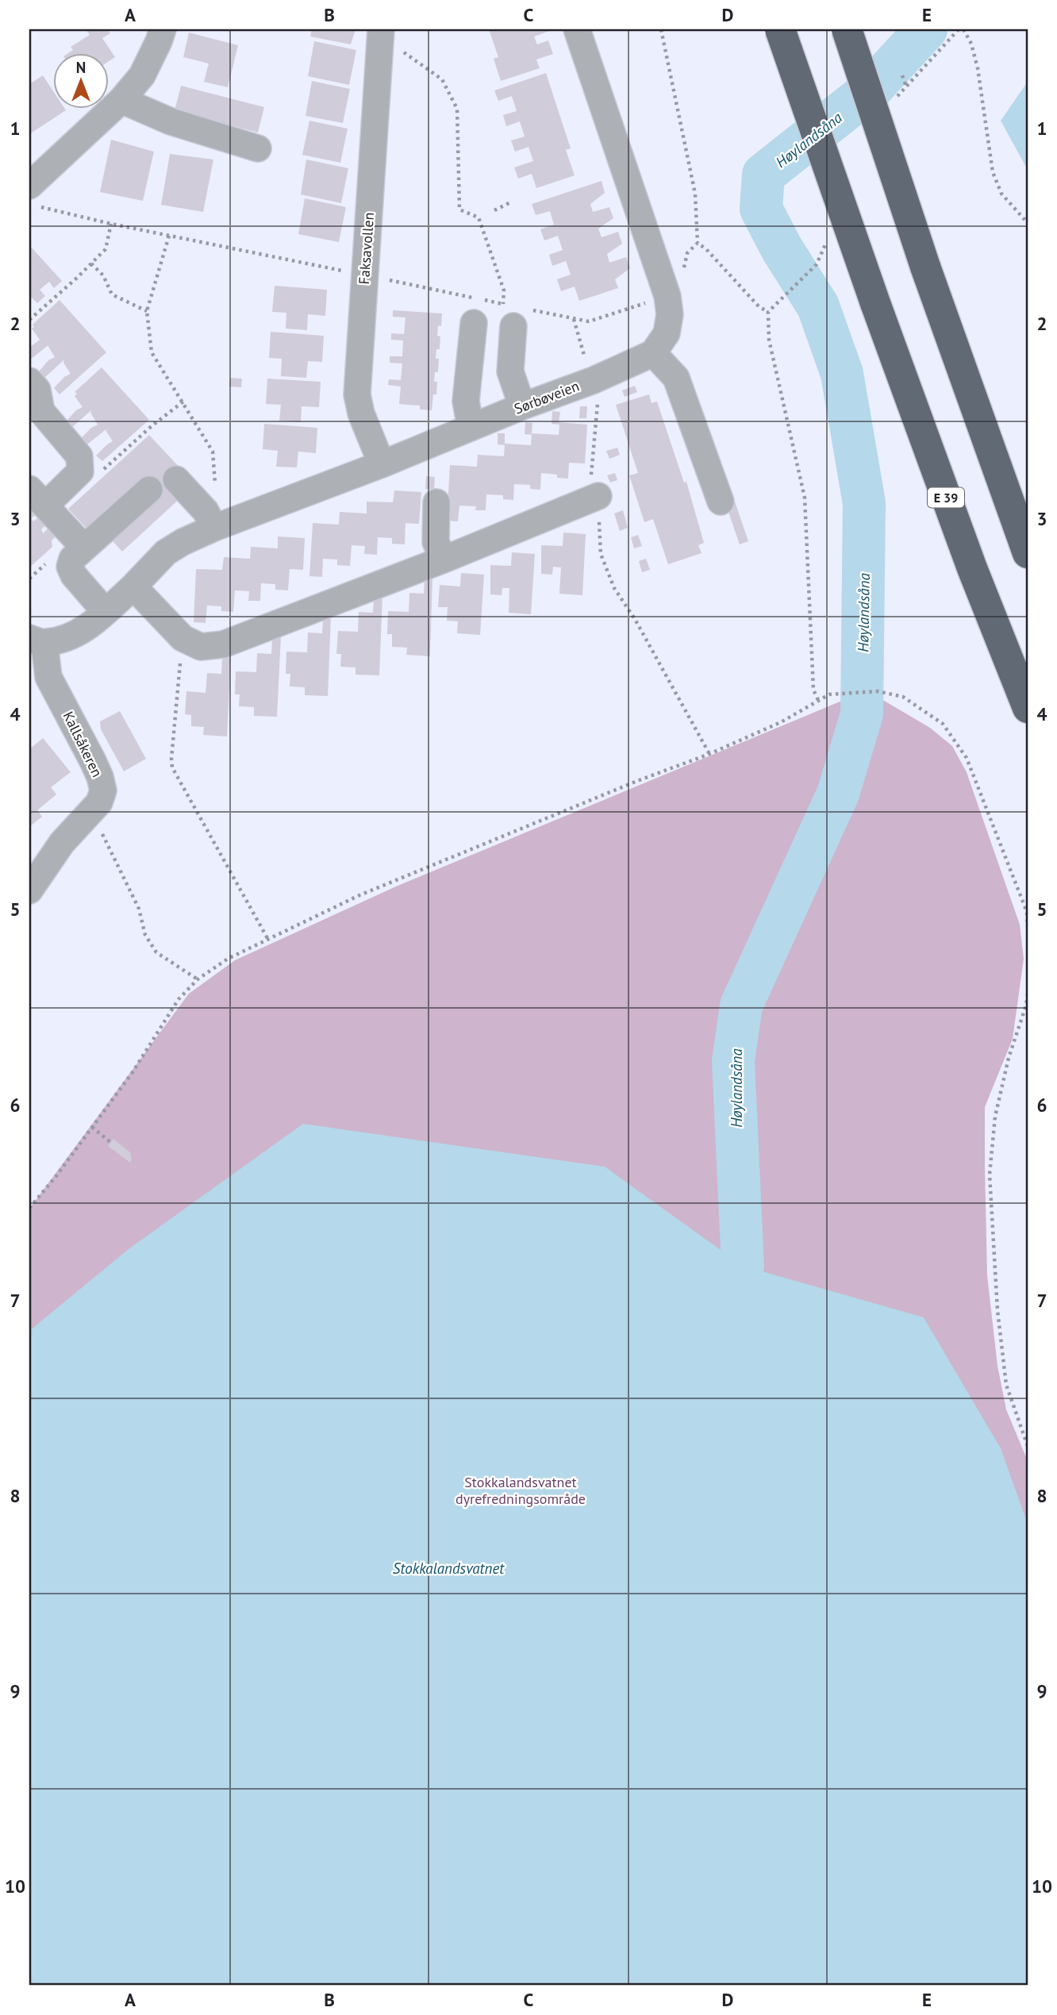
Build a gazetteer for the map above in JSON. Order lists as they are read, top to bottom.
{
  "streets": {
    "highway": ["E 39"],
    "street": ["Faksavollen", "Sørbøveien", "Kallsåkeren"]
  },
  "crossings": [
    ["Faksavollen", "Sørbøveien"],
    ["Sørbøveien", "Kallsåkeren"]
  ],
  "water": ["Høylandsåna", "Stokkalandsvatnet"],
  "parks": ["Stokkalandsvatnet dyrefredningsområde"],
  "north": "top",
  "grid": {
    "columns": [
      "A",
      "B",
      "C",
      "D",
      "E"
    ],
    "rows": [
      "1",
      "2",
      "3",
      "4",
      "5",
      "6",
      "7",
      "8",
      "9",
      "10"
    ]
  }
}
